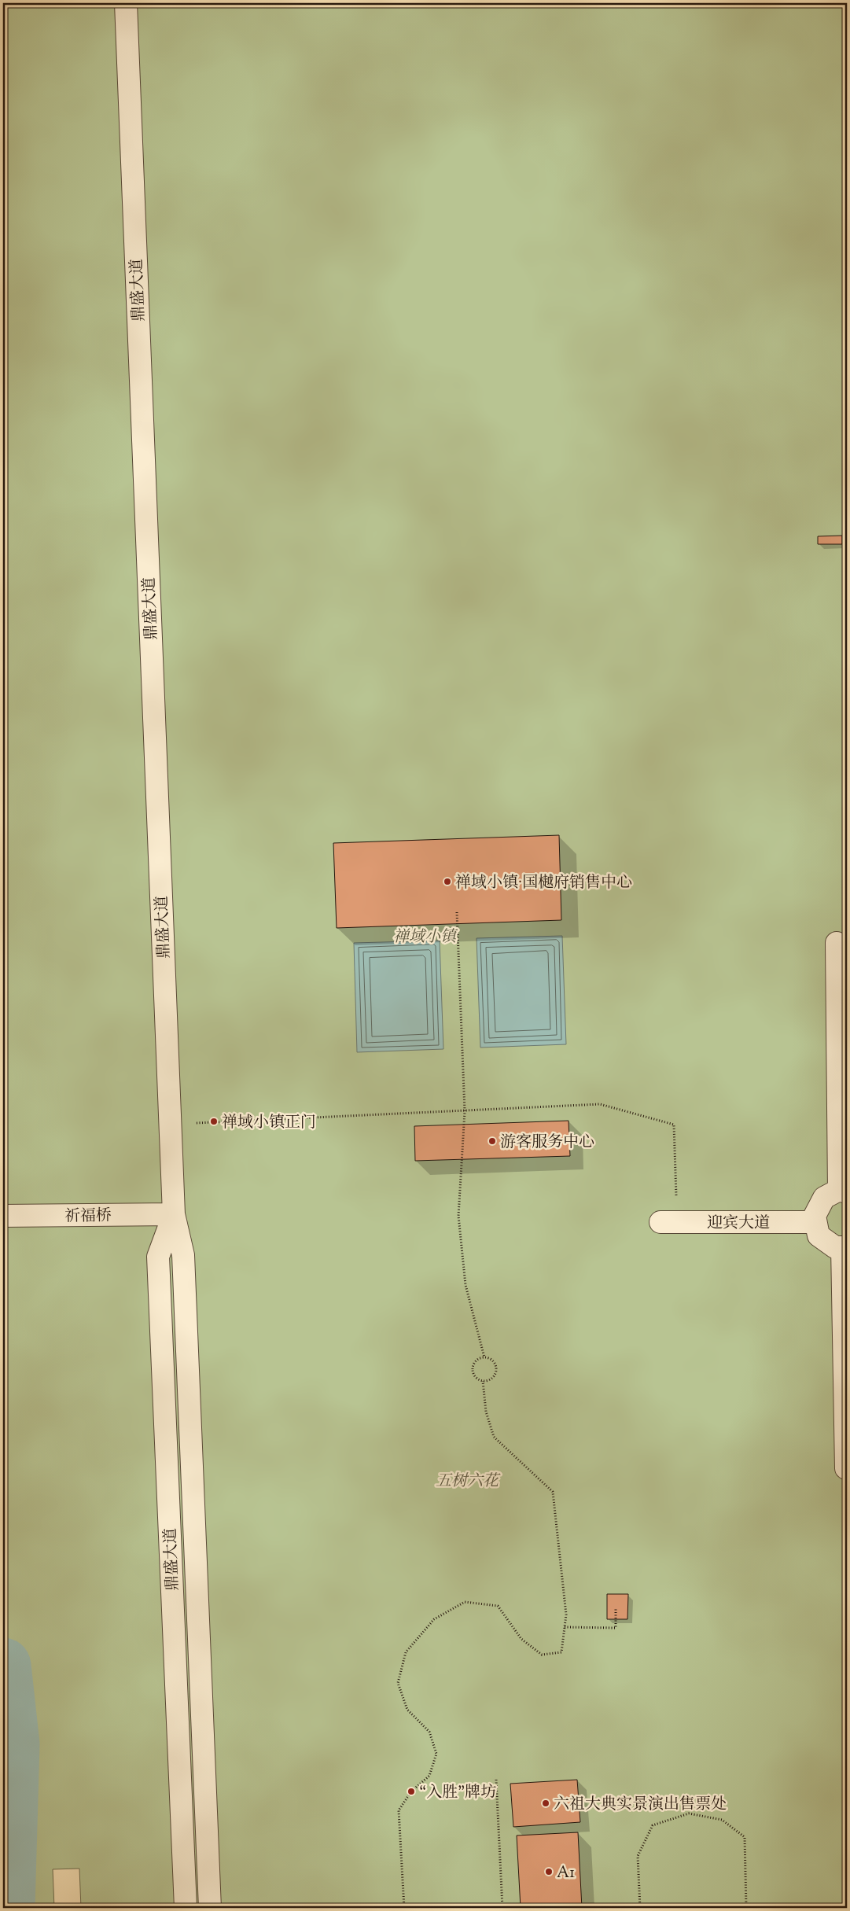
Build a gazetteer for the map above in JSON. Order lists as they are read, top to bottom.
{
  "streets": {
    "street": ["鼎盛大道", "祈福桥", "迎宾大道"]
  },
  "crossings": [
    ["鼎盛大道", "祈福桥"]
  ],
  "parks": ["禅域小镇", "五树六花"],
  "places": [
    "禅域小镇·国樾府销售中心",
    "禅域小镇正门",
    "游客服务中心",
    "“入胜”牌坊",
    "六祖大典实景演出售票处",
    "A1"
  ]
}
